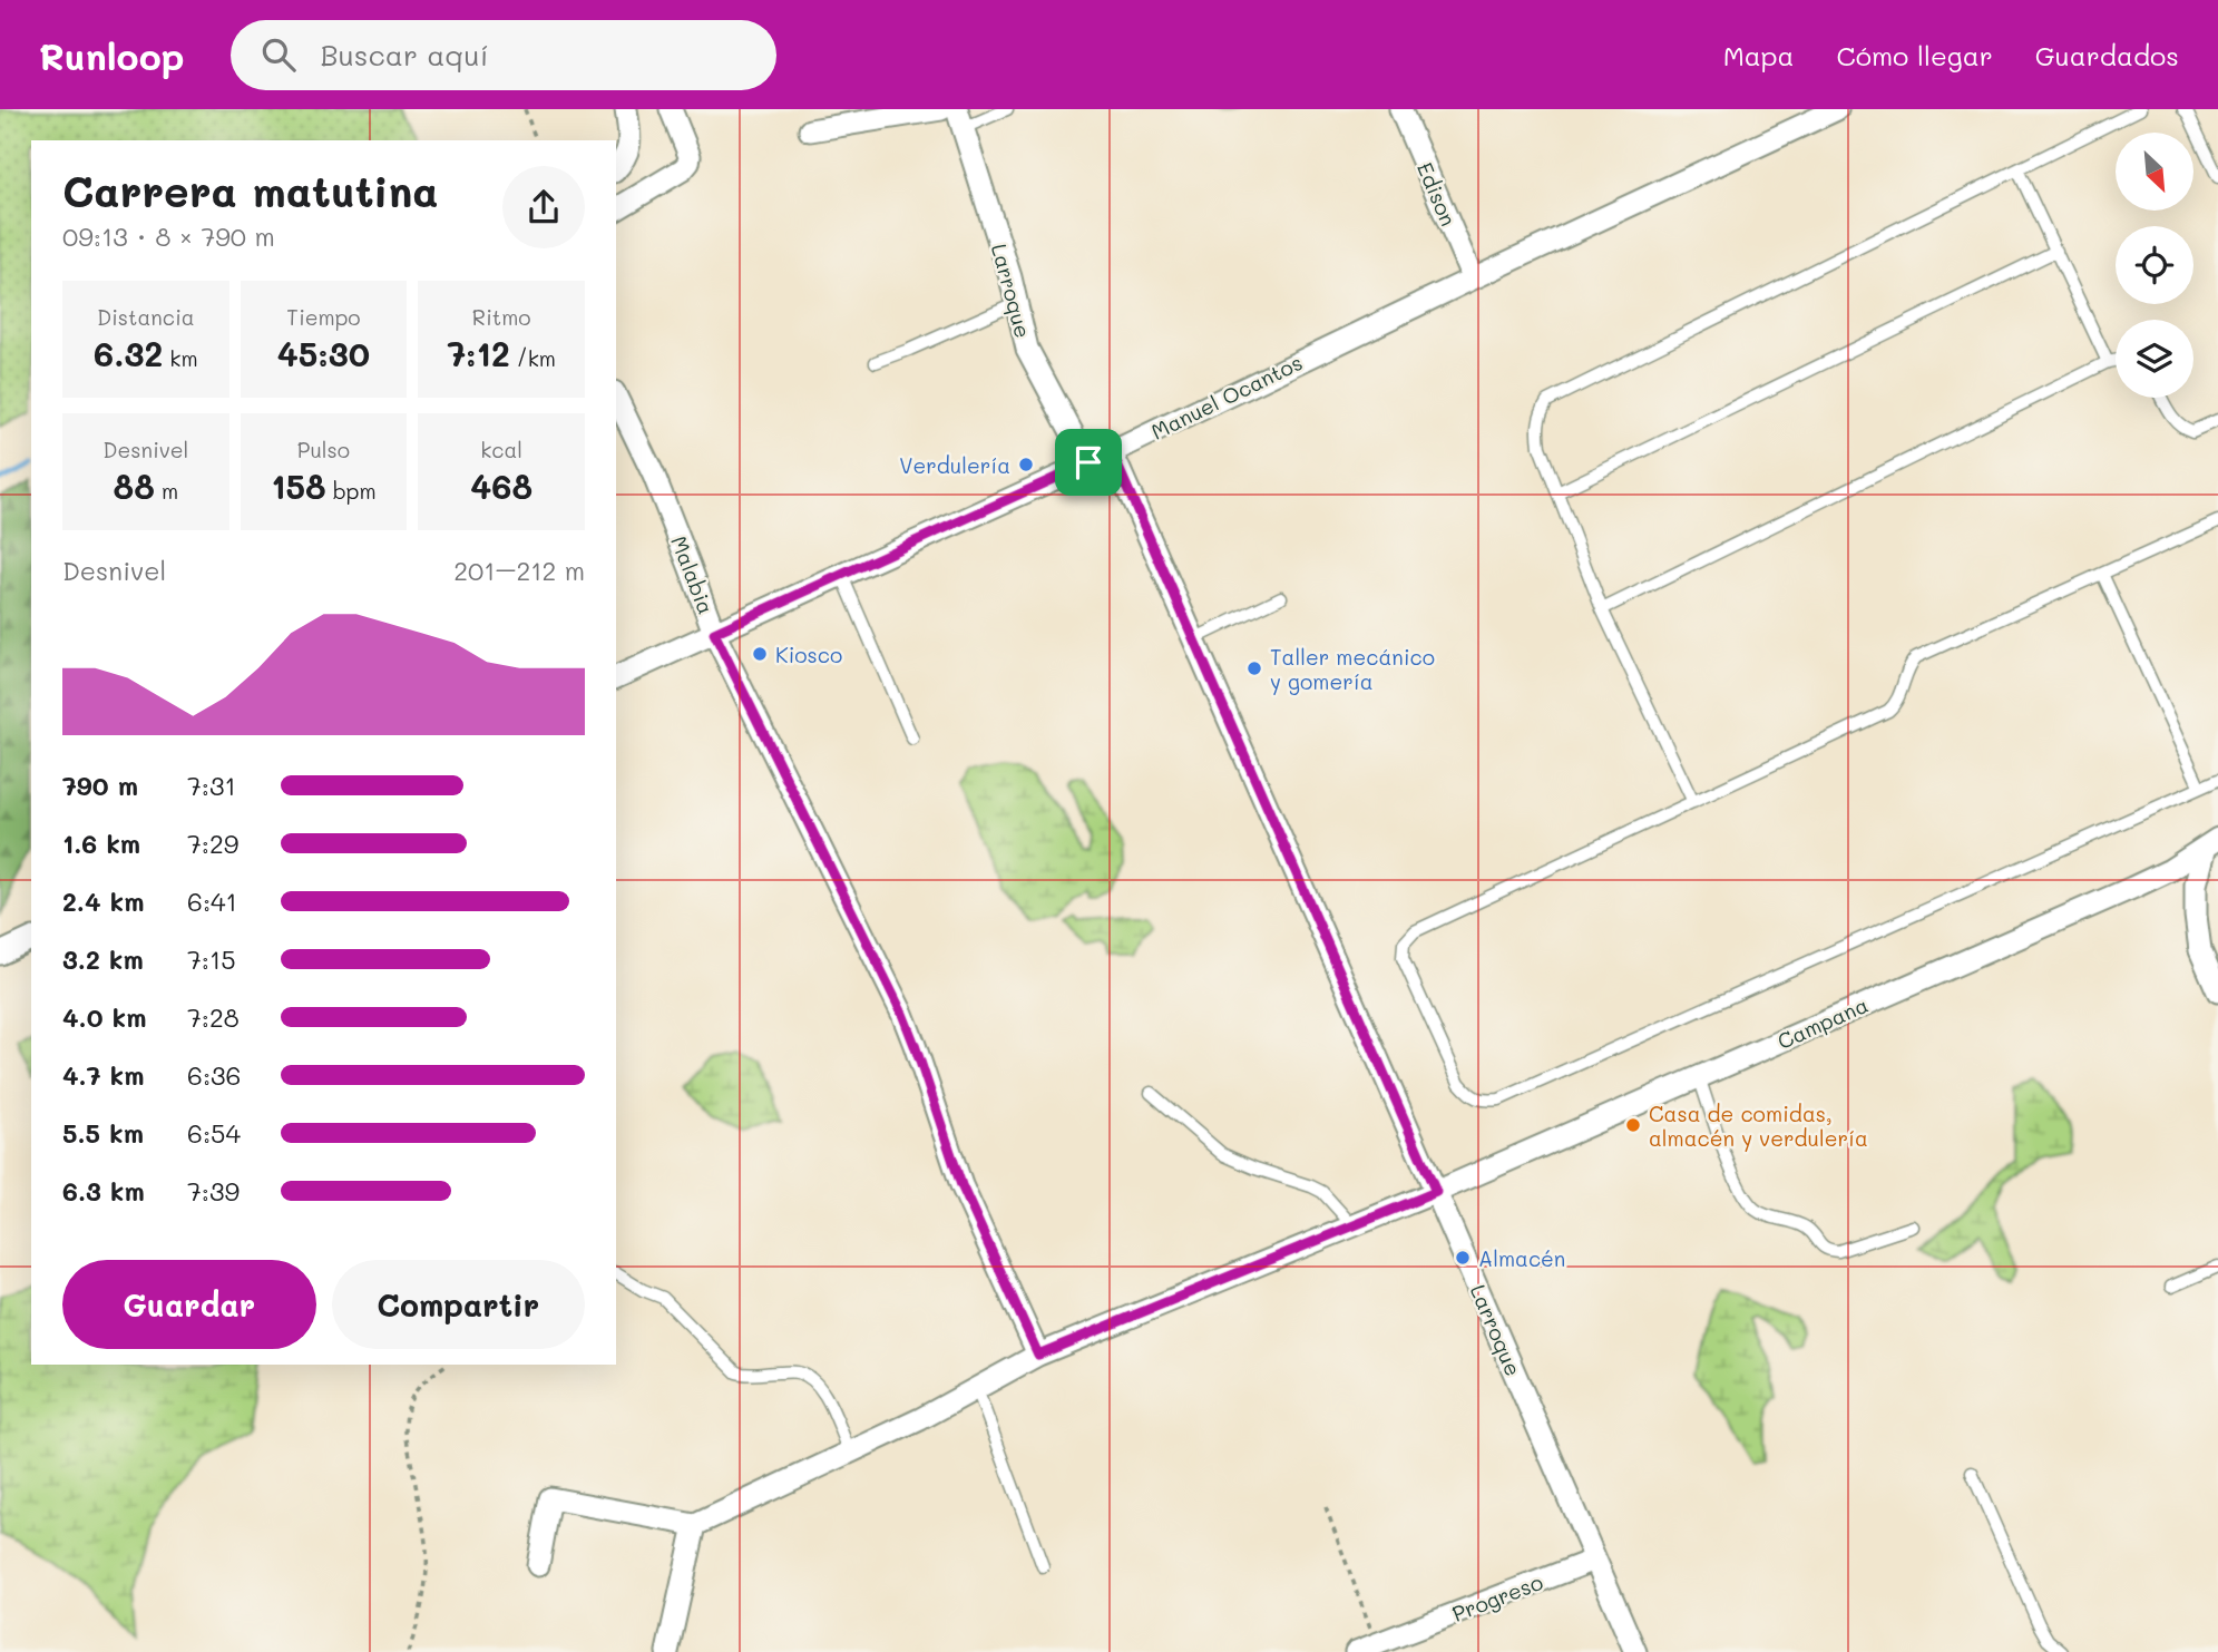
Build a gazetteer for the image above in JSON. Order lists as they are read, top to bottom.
{
  "streets": {
    "street": [
      "Edison",
      "Larroque",
      "Manuel Ocantos",
      "Malabia",
      "Campana",
      "Progreso"
    ]
  },
  "crossings": [
    ["Edison", "Manuel Ocantos"],
    ["Larroque", "Manuel Ocantos"],
    ["Larroque", "Campana"],
    ["Larroque", "Progreso"],
    ["Manuel Ocantos", "Malabia"],
    ["Malabia", "Campana"]
  ],
  "places": [
    "Verdulería",
    "Kiosco",
    "Taller mecánico y gomería",
    "Casa de comidas, almacén y verdulería",
    "Almacén"
  ],
  "north": "bottom right",
  "page": {
    "header": "Runloop",
    "search": "Buscar aquí",
    "nav": ["Mapa", "Cómo llegar", "Guardados"],
    "heading": ["Carrera matutina", "09:13 · 8 × 790 m"],
    "stats": [
      ["Distancia", "6.32 km"],
      ["Tiempo", "45:30"],
      ["Ritmo", "7:12 /km"],
      ["Desnivel", "88 m"],
      ["Pulso", "158 bpm"],
      ["kcal", "468"]
    ],
    "chart": ["Desnivel", "201–212 m"],
    "list": [
      {
        "name": "790 m",
        "note": "7:31"
      },
      {
        "name": "1.6 km",
        "note": "7:29"
      },
      {
        "name": "2.4 km",
        "note": "6:41"
      },
      {
        "name": "3.2 km",
        "note": "7:15"
      },
      {
        "name": "4.0 km",
        "note": "7:28"
      },
      {
        "name": "4.7 km",
        "note": "6:36"
      },
      {
        "name": "5.5 km",
        "note": "6:54"
      },
      {
        "name": "6.3 km",
        "note": "7:39"
      }
    ],
    "buttons": ["Guardar", "Compartir"]
  }
}
